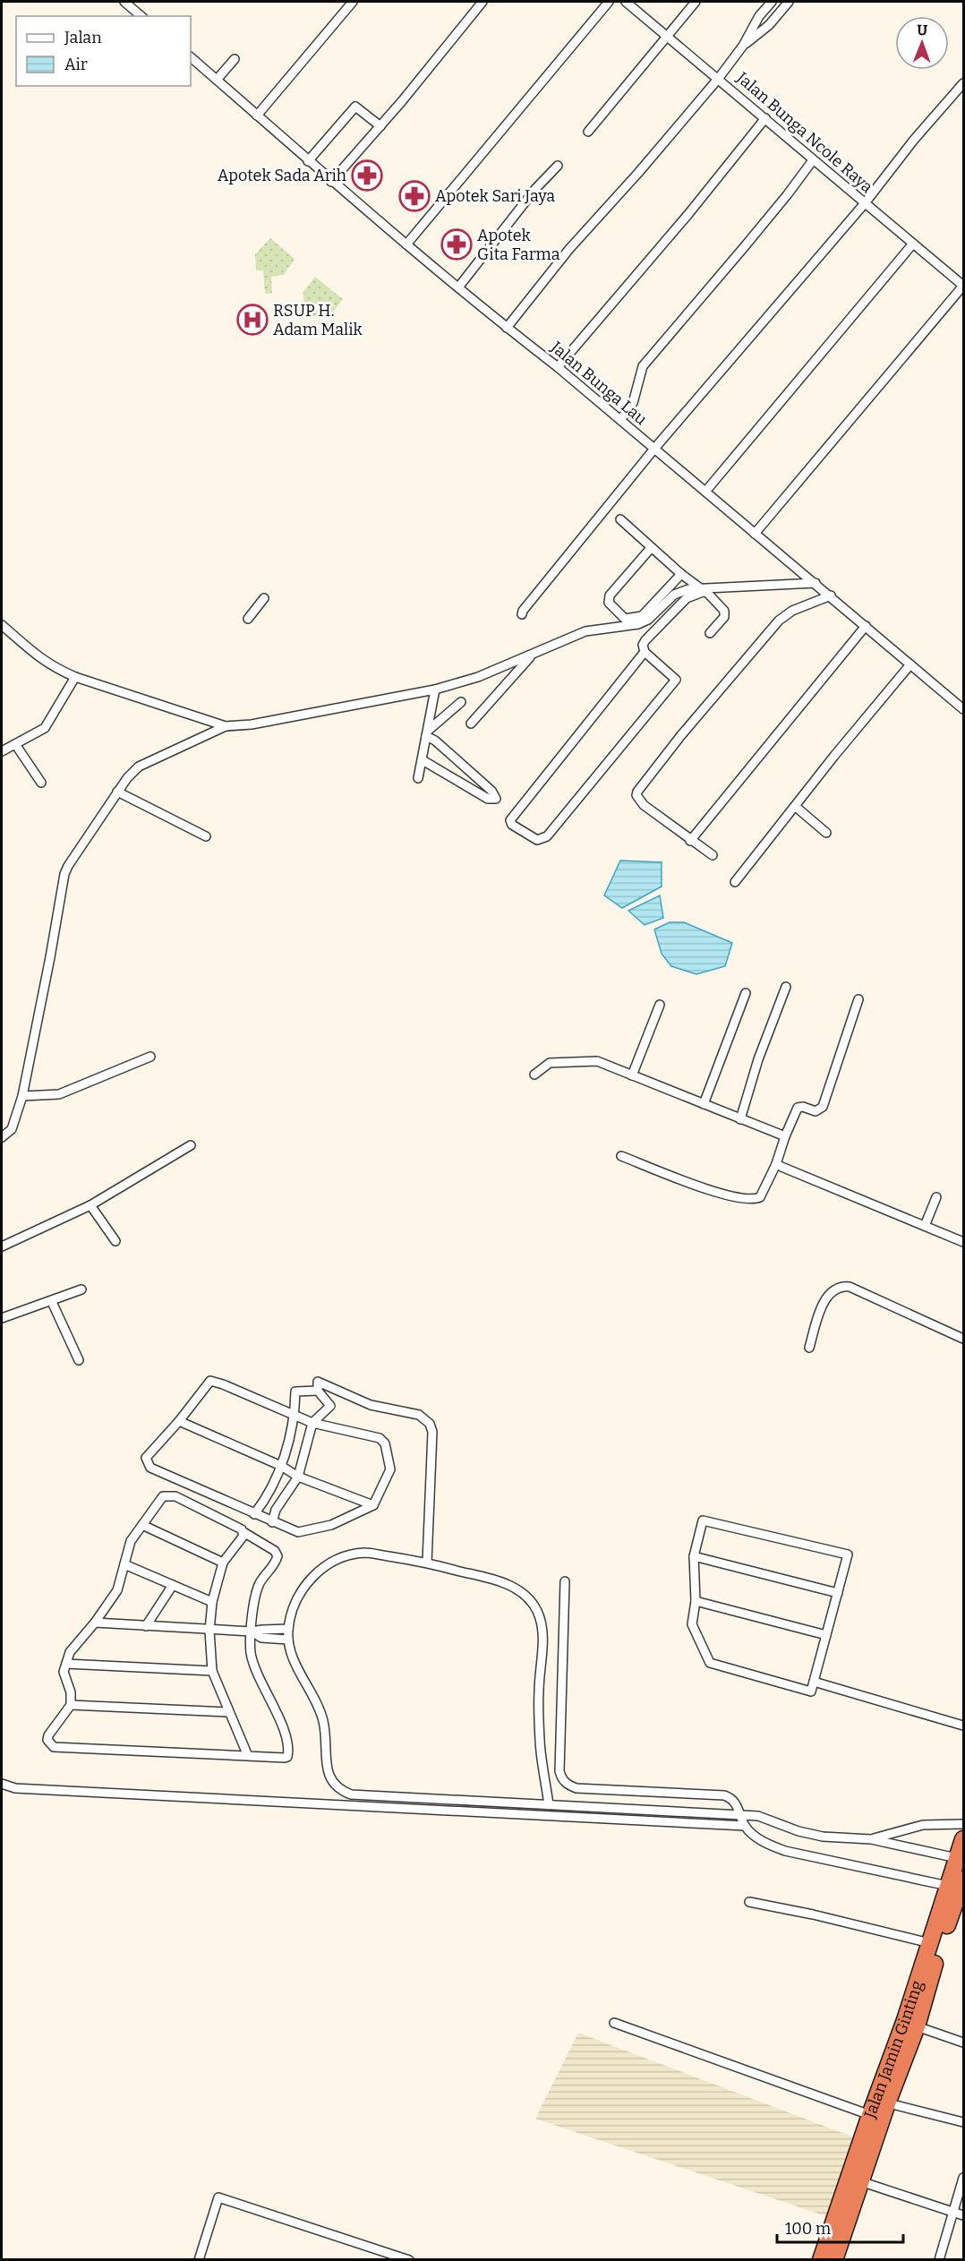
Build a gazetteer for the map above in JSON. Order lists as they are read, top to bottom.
{
  "streets": {
    "highway": ["Jalan Jamin Ginting"],
    "street": ["Jalan Bunga Ncole Raya", "Jalan Bunga Lau"]
  },
  "places": {
    "pharmacy": ["Apotek Sada Arih", "Apotek Sari Jaya", "Apotek Gita Farma"],
    "hospital": ["RSUP H. Adam Malik"]
  },
  "legend": ["Jalan", "Air"],
  "scale_bar": "100 m",
  "north": "top"
}
